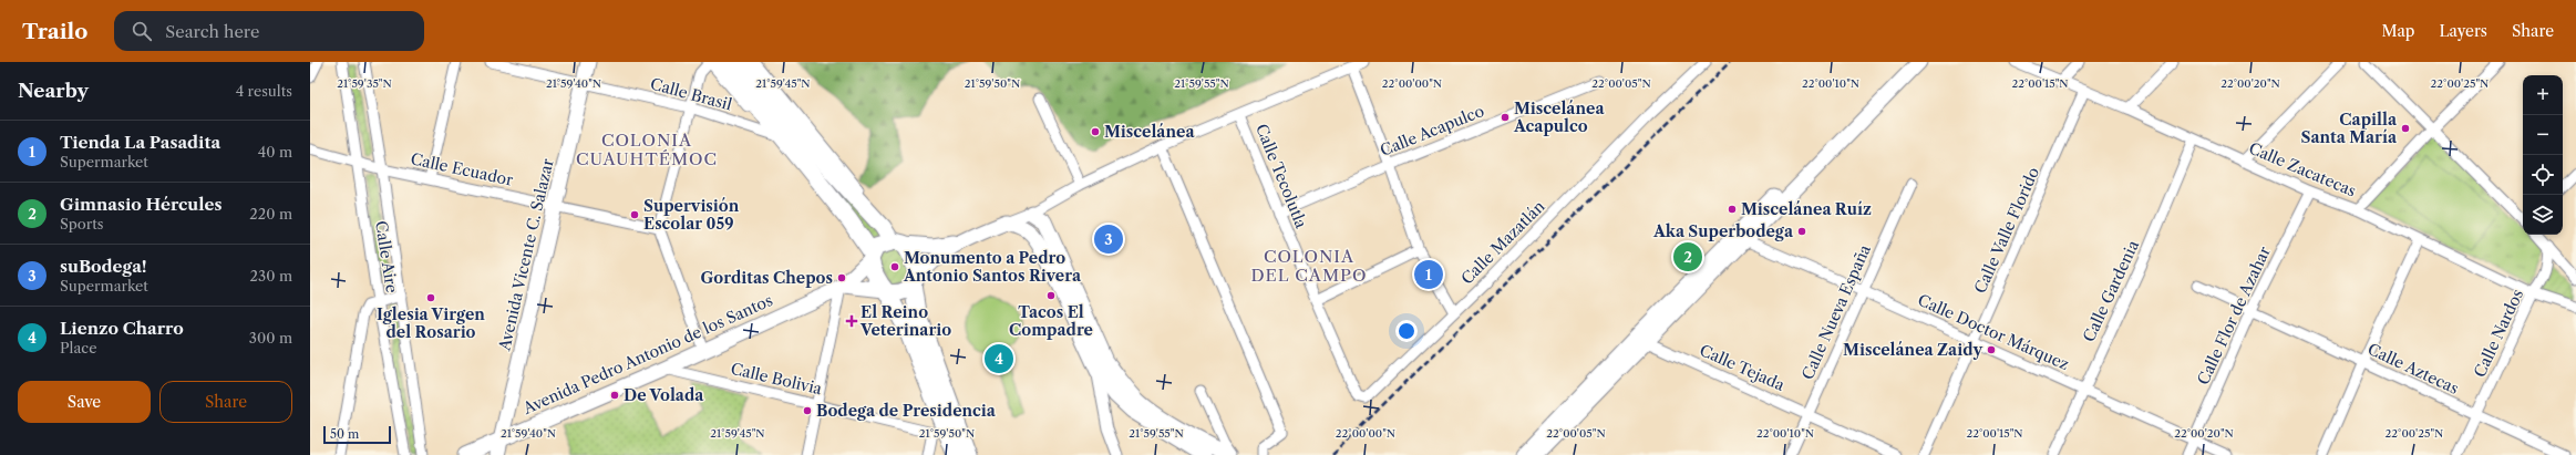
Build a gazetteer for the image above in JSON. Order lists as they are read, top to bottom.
{
  "streets": {
    "main road": ["Avenida Vicente C. Salazar", "Avenida Pedro Antonio de los Santos"],
    "street": [
      "Calle Brasil",
      "Calle Acapulco",
      "Calle Ecuador",
      "Calle Zacatecas",
      "Calle Tecolutla",
      "Calle Valle Florido",
      "Calle Mazatlán",
      "Calle Aire",
      "Calle Gardenia",
      "Calle Nueva España",
      "Calle Flor de Azahar",
      "Calle Doctor Márquez",
      "Calle Nardos",
      "Calle Tejada",
      "Calle Aztecas",
      "Calle Bolivia"
    ]
  },
  "crossings": [
    ["Calle Brasil", "Avenida Vicente C. Salazar"],
    ["Calle Acapulco", "Calle Tecolutla"],
    ["Calle Acapulco", "Calle Mazatlán"],
    ["Calle Ecuador", "Avenida Vicente C. Salazar"],
    ["Calle Ecuador", "Calle Aire"],
    ["Calle Zacatecas", "Calle Valle Florido"],
    ["Calle Zacatecas", "Calle Gardenia"],
    ["Calle Zacatecas", "Calle Flor de Azahar"],
    ["Calle Zacatecas", "Calle Nardos"],
    ["Calle Tecolutla", "Calle Mazatlán"],
    ["Calle Valle Florido", "Calle Doctor Márquez"],
    ["Avenida Vicente C. Salazar", "Avenida Pedro Antonio de los Santos"],
    ["Calle Gardenia", "Calle Doctor Márquez"],
    ["Calle Nueva España", "Calle Doctor Márquez"],
    ["Calle Nueva España", "Calle Tejada"],
    ["Calle Flor de Azahar", "Calle Doctor Márquez"],
    ["Calle Flor de Azahar", "Calle Aztecas"],
    ["Calle Nardos", "Calle Aztecas"],
    ["Avenida Pedro Antonio de los Santos", "Calle Bolivia"]
  ],
  "districts": ["COLONIA CUAUHTÉMOC", "COLONIA DEL CAMPO"],
  "places": {
    "other": [
      "Miscelánea Acapulco",
      "Capilla Santa María",
      "Miscelánea",
      "Miscelánea Ruíz",
      "Supervisión Escolar 059",
      "Aka Superbodega",
      "Monumento a Pedro Antonio Santos Rivera",
      "Gorditas Chepos",
      "Tacos El Compadre",
      "Iglesia Virgen del Rosario",
      "Miscelánea Zaidy",
      "De Volada",
      "Bodega de Presidencia"
    ],
    "health": ["El Reino Veterinario"]
  },
  "scale_bar": "50 m",
  "page": {
    "header": "Trailo",
    "search": "Search here",
    "nav": ["Map", "Layers", "Share"],
    "heading": ["Nearby", "4 results"],
    "map_buttons": ["+", "−"],
    "list": [
      {
        "mark": "1",
        "name": "Tienda La Pasadita",
        "note": "Supermarket",
        "value": "40 m"
      },
      {
        "mark": "2",
        "name": "Gimnasio Hércules",
        "note": "Sports",
        "value": "220 m"
      },
      {
        "mark": "3",
        "name": "suBodega!",
        "note": "Supermarket",
        "value": "230 m"
      },
      {
        "mark": "4",
        "name": "Lienzo Charro",
        "note": "Place",
        "value": "300 m"
      }
    ],
    "pins": [
      "3",
      "2",
      "1",
      "4"
    ],
    "buttons": ["Save", "Share"],
    "scale": "50 m"
  },
  "coordinates": [
    "21°59'35\"N",
    "21°59'40\"N",
    "21°59'45\"N",
    "21°59'50\"N",
    "21°59'55\"N",
    "22°00'00\"N",
    "22°00'05\"N",
    "22°00'10\"N",
    "22°00'15\"N",
    "22°00'20\"N",
    "22°00'25\"N"
  ]
}
